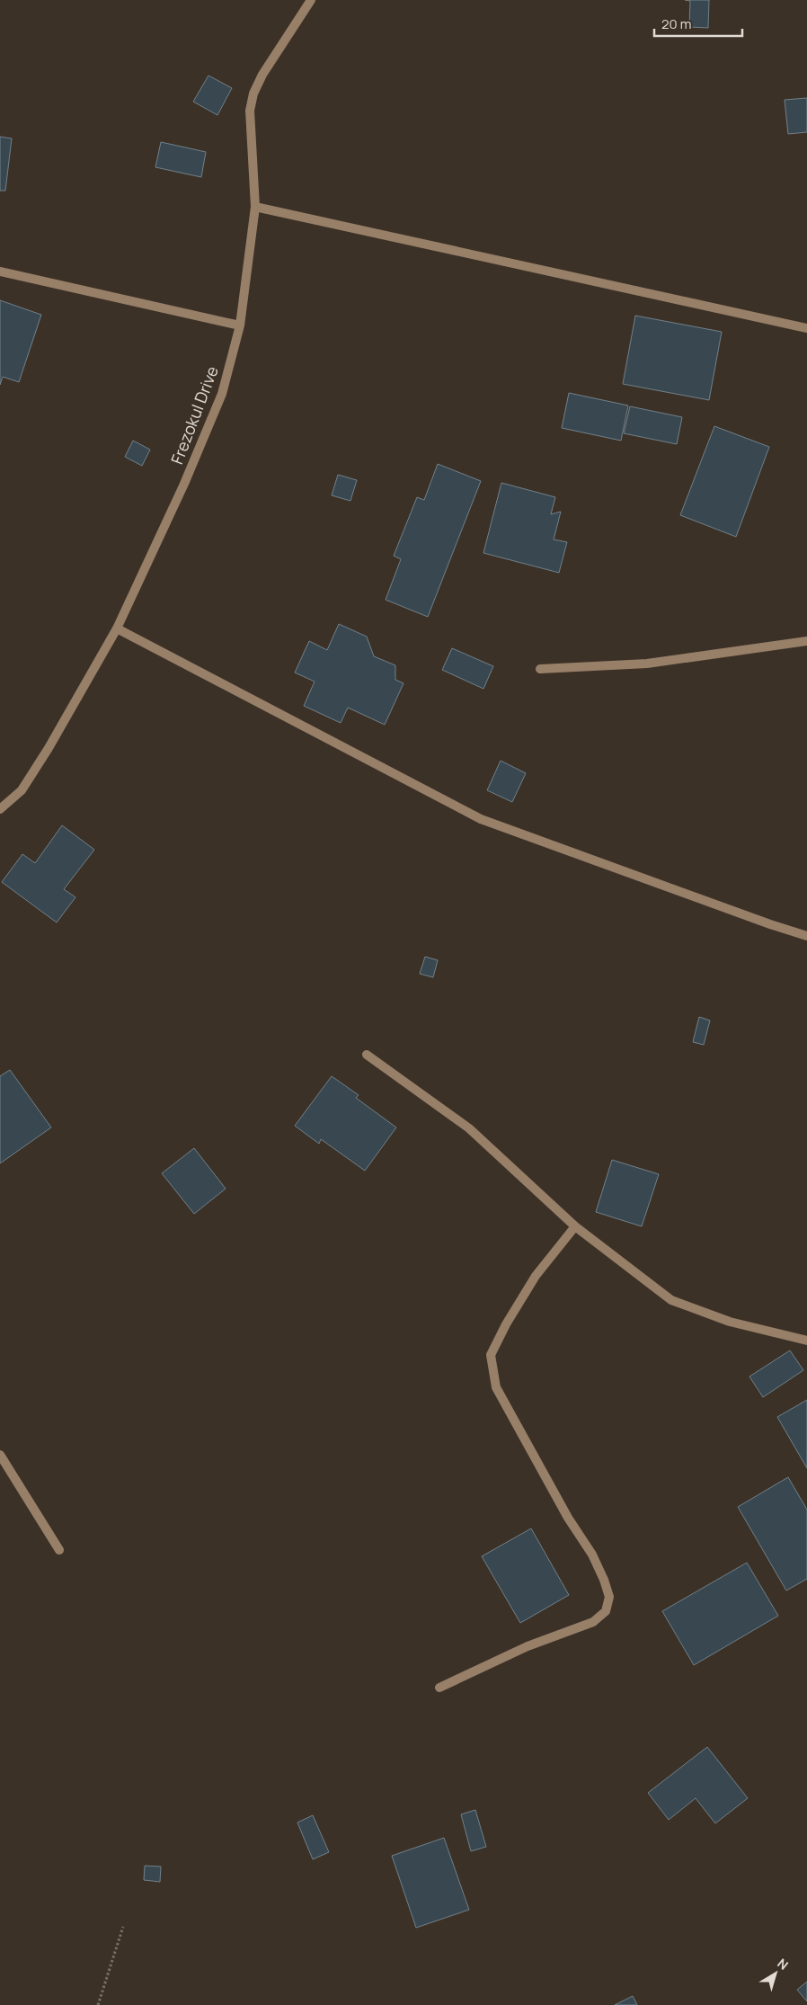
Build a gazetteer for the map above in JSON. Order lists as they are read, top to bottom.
{
  "streets": {
    "street": ["Frezokul Drive"]
  },
  "scale_bar": "20 m",
  "north": "top right"
}
